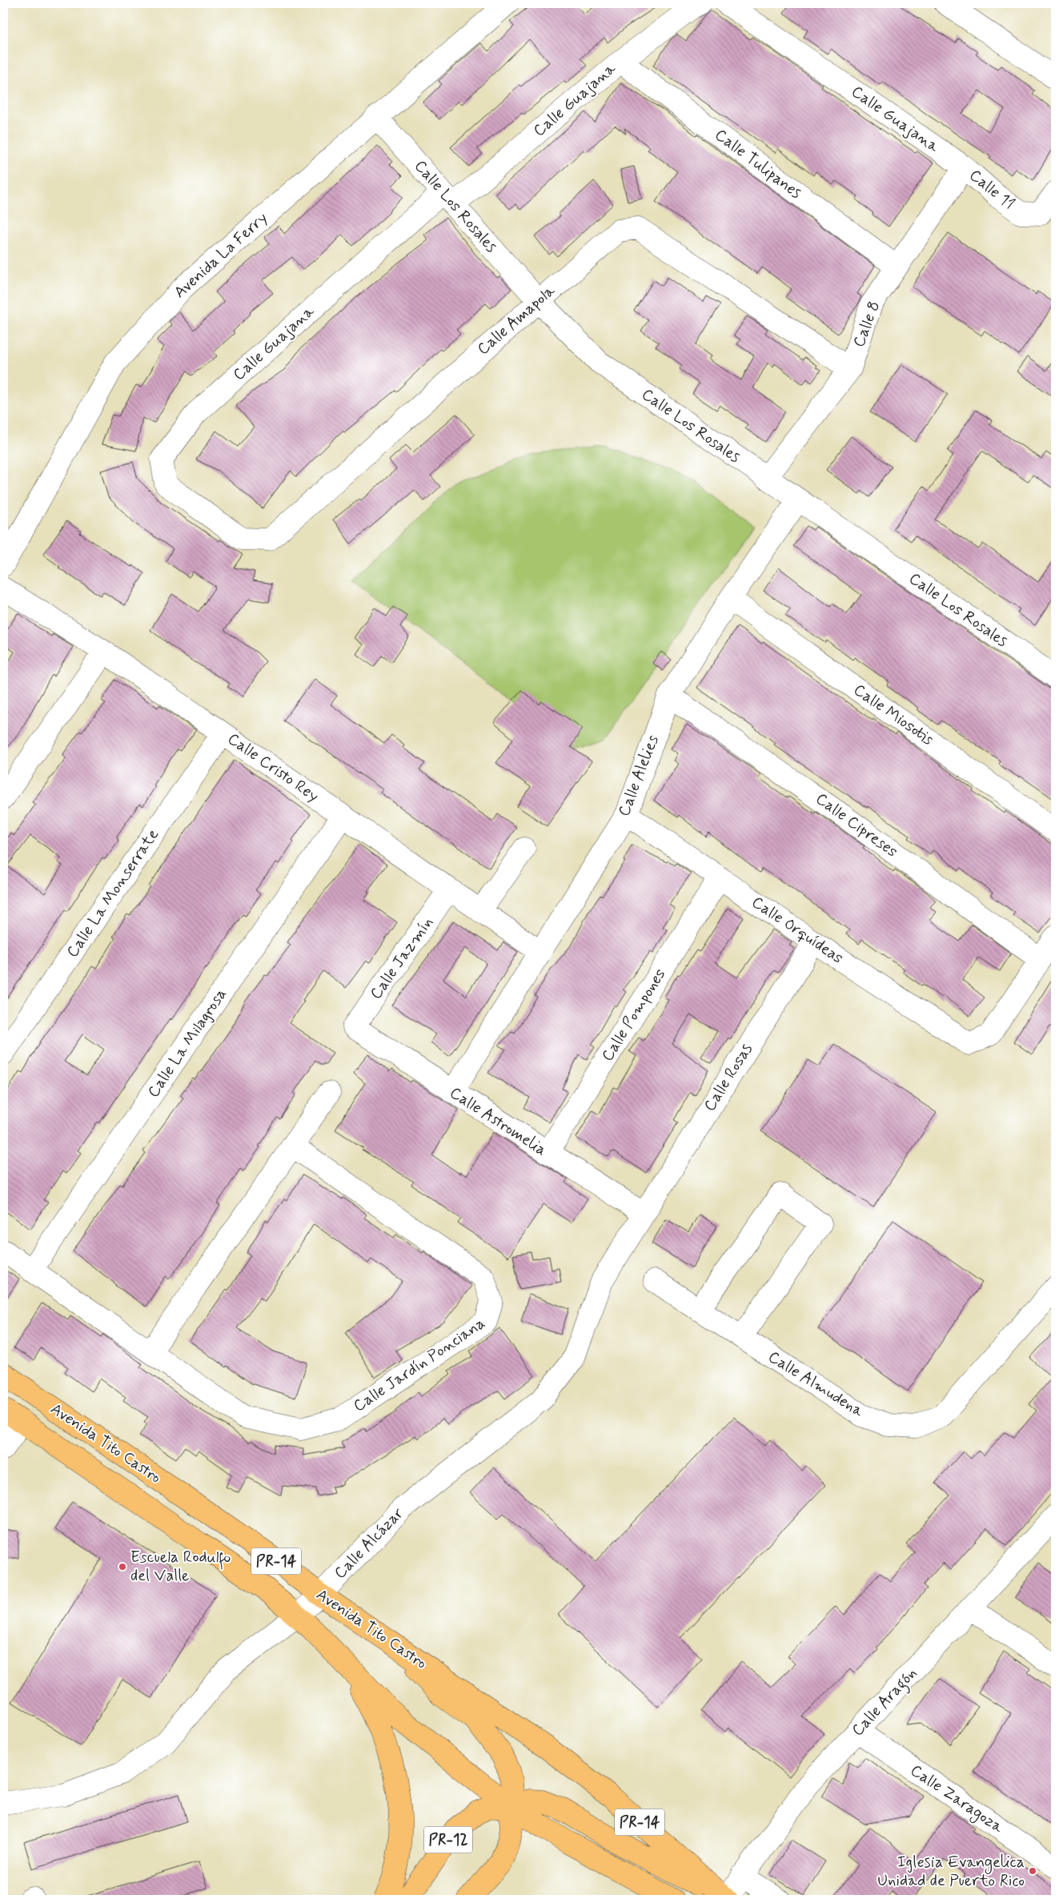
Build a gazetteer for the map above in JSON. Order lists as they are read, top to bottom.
{
  "streets": {
    "main road": ["Avenida Tito Castro", "PR-14", "PR-12"],
    "street": [
      "Calle Guajana",
      "Calle Tulipanes",
      "Calle 11",
      "Calle Los Rosales",
      "Avenida La Ferry",
      "Calle Amapola",
      "Calle 8",
      "Calle Miosotis",
      "Calle Cristo Rey",
      "Calle Alelies",
      "Calle Cipreses",
      "Calle La Monserrate",
      "Calle Orquídeas",
      "Calle Jazmín",
      "Calle Pompones",
      "Calle La Milagrosa",
      "Calle Rosas",
      "Calle Astromelia",
      "Calle Jardín Ponciana",
      "Calle Almudena",
      "Calle Alcázar",
      "Calle Aragón",
      "Calle Zaragoza"
    ]
  },
  "crossings": [
    ["Calle Guajana", "Calle Tulipanes"],
    ["Calle Guajana", "Calle 11"],
    ["Calle Guajana", "Calle Los Rosales"],
    ["Calle Guajana", "Calle Amapola"],
    ["Calle Guajana", "Calle 8"],
    ["Calle Tulipanes", "Calle 8"],
    ["Calle 11", "Calle 8"],
    ["Calle Los Rosales", "Avenida La Ferry"],
    ["Calle Los Rosales", "Calle Amapola"],
    ["Calle Los Rosales", "Calle 8"],
    ["Calle Los Rosales", "Calle Alelies"],
    ["Calle Amapola", "Calle 8"],
    ["Calle Miosotis", "Calle Alelies"],
    ["Calle Cristo Rey", "Calle Alelies"],
    ["Calle Cristo Rey", "Calle La Monserrate"],
    ["Calle Cristo Rey", "Calle Jazmín"],
    ["Calle Cristo Rey", "Calle La Milagrosa"],
    ["Calle Alelies", "Calle Cipreses"],
    ["Calle Alelies", "Calle Orquídeas"],
    ["Calle Alelies", "Calle Astromelia"],
    ["Calle Cipreses", "Calle Orquídeas"],
    ["Calle Orquídeas", "Calle Pompones"],
    ["Calle Orquídeas", "Calle Rosas"],
    ["Calle Jazmín", "Calle Astromelia"],
    ["Calle Pompones", "Calle Astromelia"],
    ["Calle La Milagrosa", "Calle Jardín Ponciana"],
    ["Calle Rosas", "Calle Astromelia"],
    ["Calle Rosas", "Calle Alcázar"],
    ["Calle Astromelia", "Calle Alcázar"],
    ["Avenida Tito Castro", "Calle Alcázar"],
    ["Avenida Tito Castro", "Calle Aragón"],
    ["Avenida Tito Castro", "PR-12"],
    ["Calle Aragón", "Calle Zaragoza"]
  ],
  "places": ["Escuela Rodulfo del Valle", "Iglesia Evangelica Unidad de Puerto Rico"]
}
